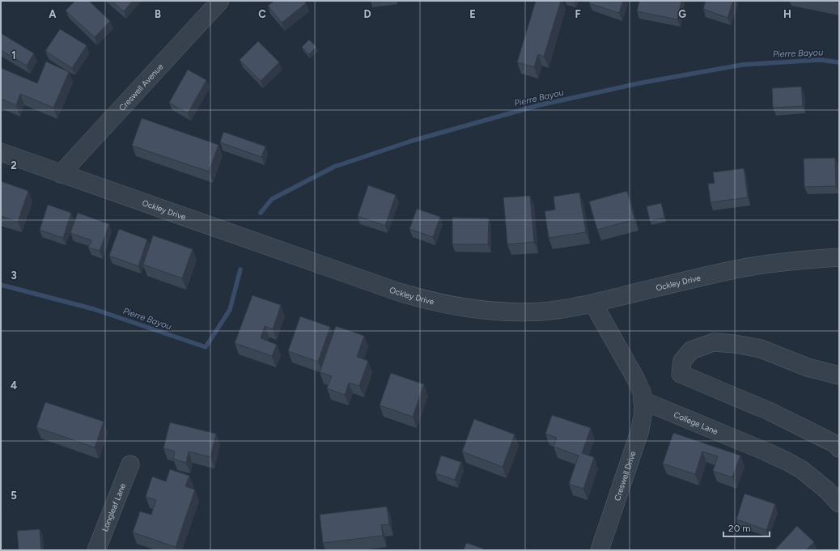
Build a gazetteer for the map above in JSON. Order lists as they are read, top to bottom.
{
  "streets": {
    "street": [
      "Creswell Avenue",
      "Ockley Drive",
      "College Lane",
      "Creswell Drive",
      "Longleaf Lane"
    ]
  },
  "crossings": [
    ["Creswell Avenue", "Ockley Drive"],
    ["College Lane", "Creswell Drive"]
  ],
  "water": ["Pierre Bayou"],
  "scale_bar": "20 m",
  "grid": {
    "columns": [
      "A",
      "B",
      "C",
      "D",
      "E",
      "F",
      "G",
      "H"
    ],
    "rows": [
      "1",
      "2",
      "3",
      "4",
      "5"
    ]
  }
}
